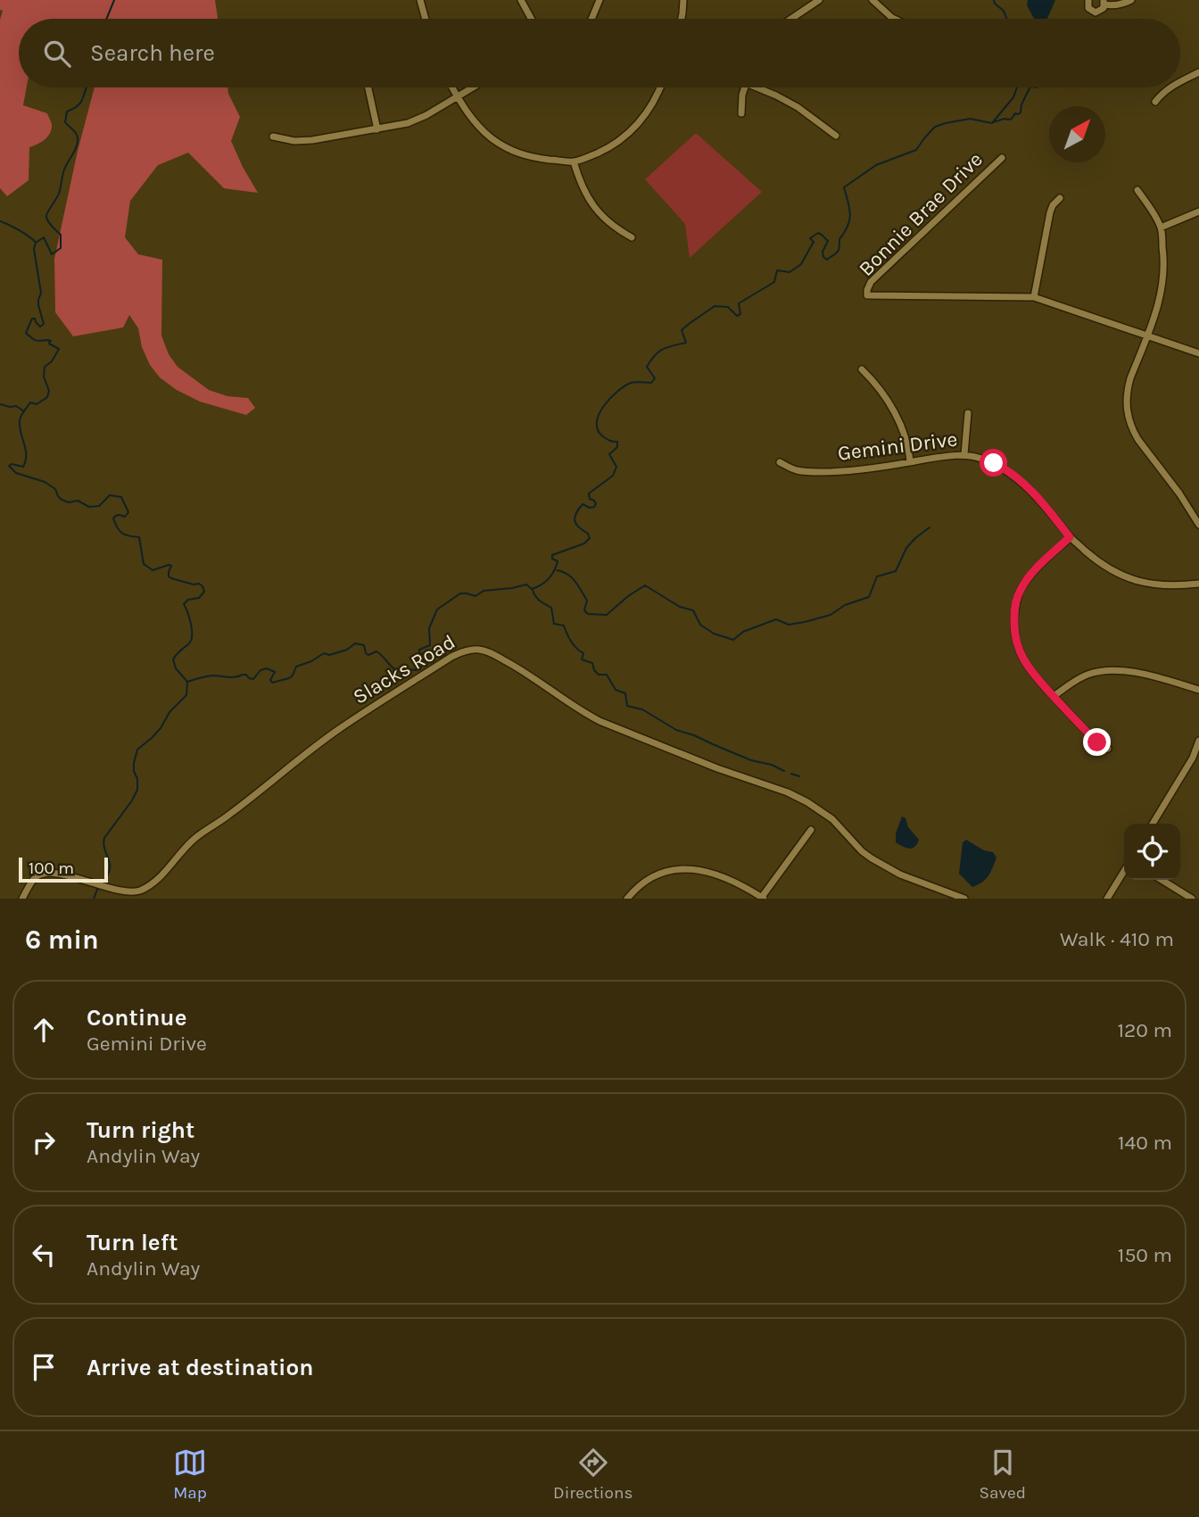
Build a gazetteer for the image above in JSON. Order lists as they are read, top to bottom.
{
  "streets": {
    "street": ["Bonnie Brae Drive", "Gemini Drive", "Slacks Road"]
  },
  "scale_bar": "100 m",
  "north": "top right",
  "page": {
    "search": "Search here",
    "scale": "100 m",
    "heading": ["6 min", "Walk · 410 m"],
    "list": [
      ["Continue", "Gemini Drive", "120 m"],
      ["Turn right", "Andylin Way", "140 m"],
      ["Turn left", "Andylin Way", "150 m"],
      "Arrive at destination"
    ],
    "nav": ["Map", "Directions", "Saved"]
  }
}
